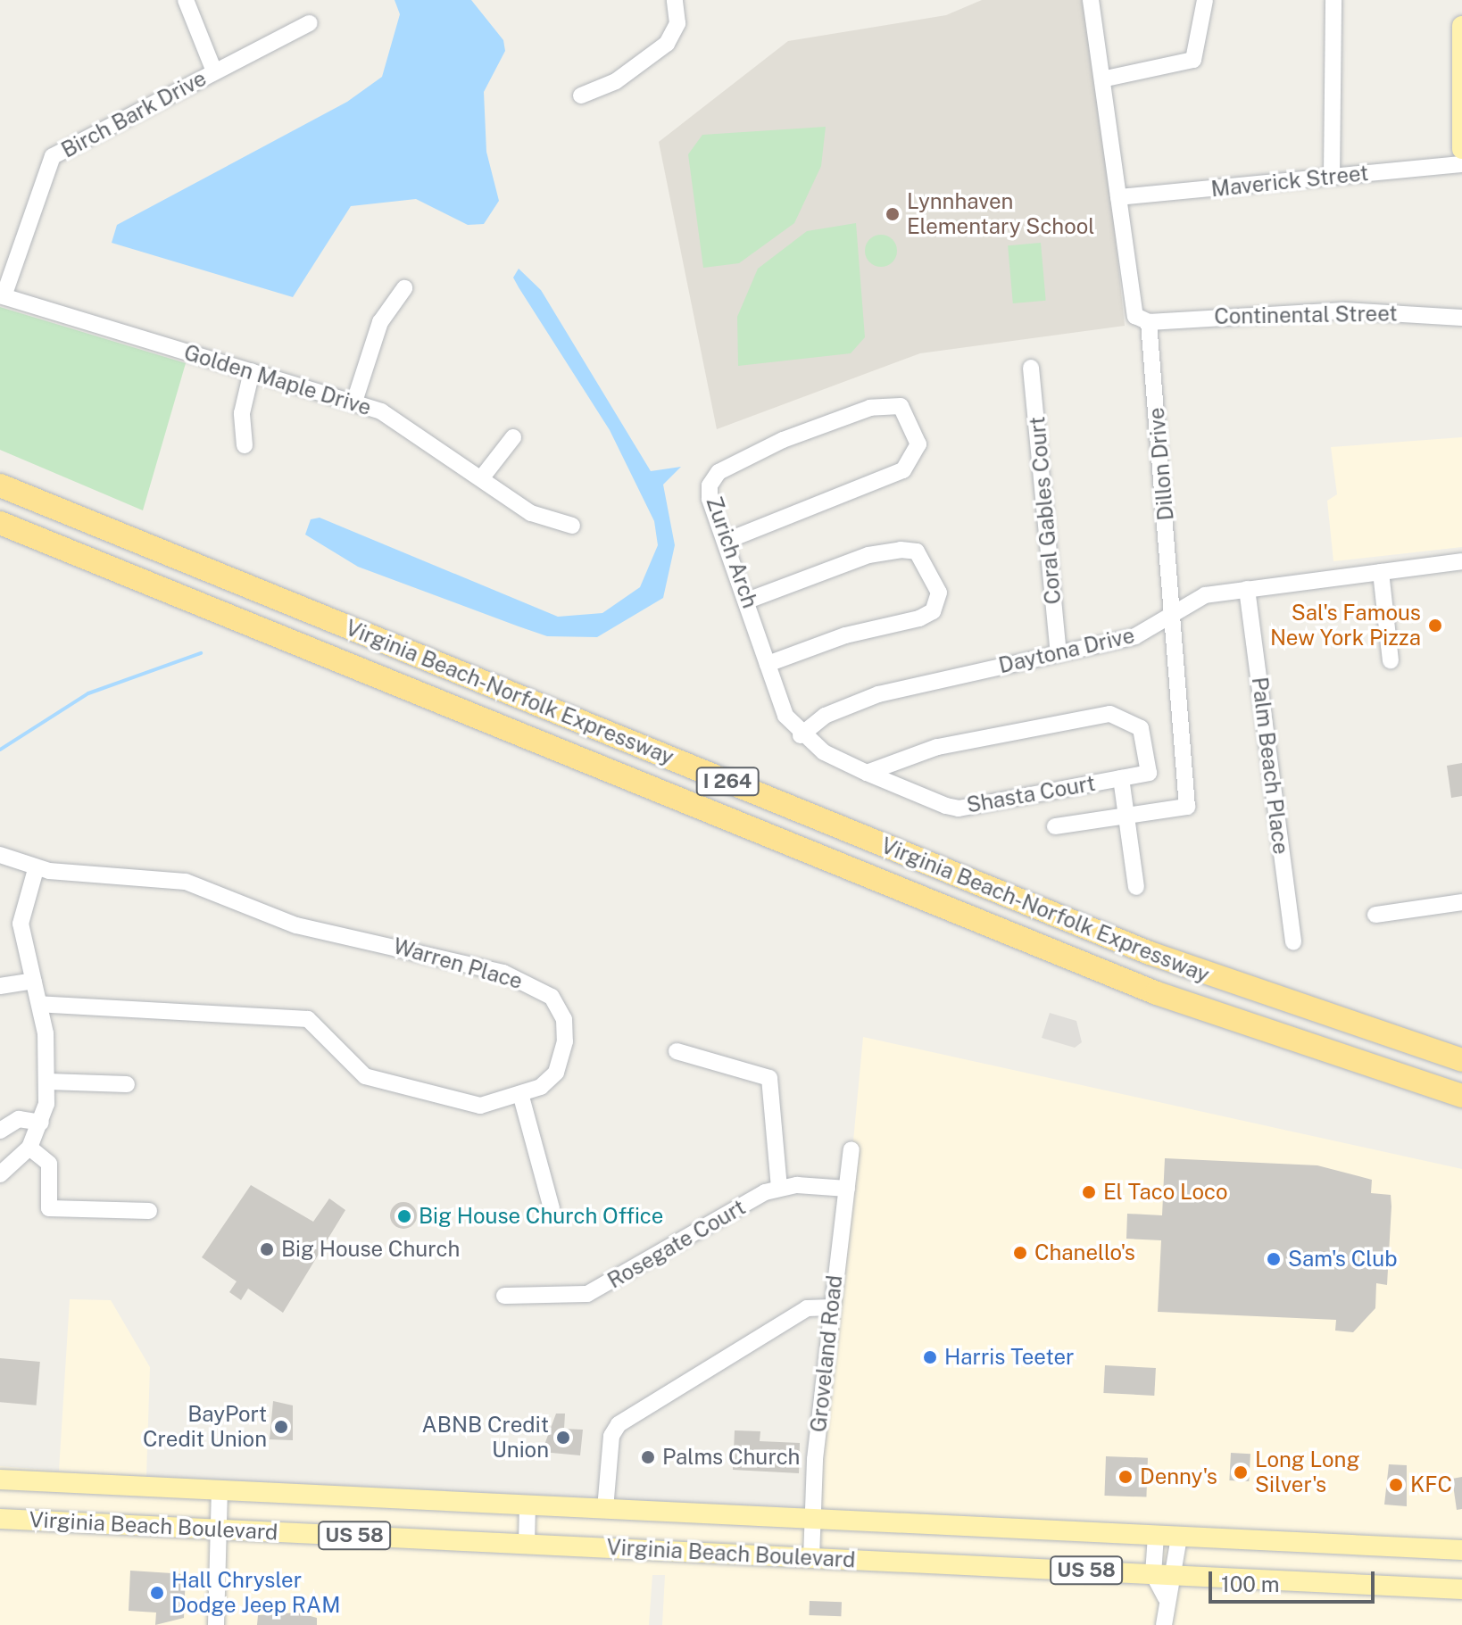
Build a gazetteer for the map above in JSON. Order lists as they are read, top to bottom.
{
  "streets": {
    "highway": ["Virginia Beach-Norfolk Expressway", "I 264"],
    "main road": ["Virginia Beach Boulevard", "US 58"],
    "street": [
      "Birch Bark Drive",
      "Maverick Street",
      "Continental Street",
      "Golden Maple Drive",
      "Dillon Drive",
      "Coral Gables Court",
      "Zurich Arch",
      "Daytona Drive",
      "Palm Beach Place",
      "Shasta Court",
      "Warren Place",
      "Rosegate Court",
      "Groveland Road"
    ]
  },
  "crossings": [
    ["Birch Bark Drive", "Golden Maple Drive"],
    ["Continental Street", "Dillon Drive"],
    ["Dillon Drive", "Daytona Drive"],
    ["Coral Gables Court", "Daytona Drive"],
    ["Zurich Arch", "Daytona Drive"],
    ["Zurich Arch", "Shasta Court"],
    ["Daytona Drive", "Palm Beach Place"],
    ["Daytona Drive", "Shasta Court"],
    ["Groveland Road", "Virginia Beach Boulevard"]
  ],
  "places": [
    "Lynnhaven Elementary School",
    "Sal's Famous New York Pizza",
    "El Taco Loco",
    "Big House Church Office",
    "Big House Church",
    "Chanello's",
    "Sam's Club",
    "Harris Teeter",
    "BayPort Credit Union",
    "ABNB Credit Union",
    "Palms Church",
    "Long Long Silver's",
    "Denny's",
    "KFC",
    "Hall Chrysler Dodge Jeep RAM"
  ],
  "scale_bar": "100 m"
}
